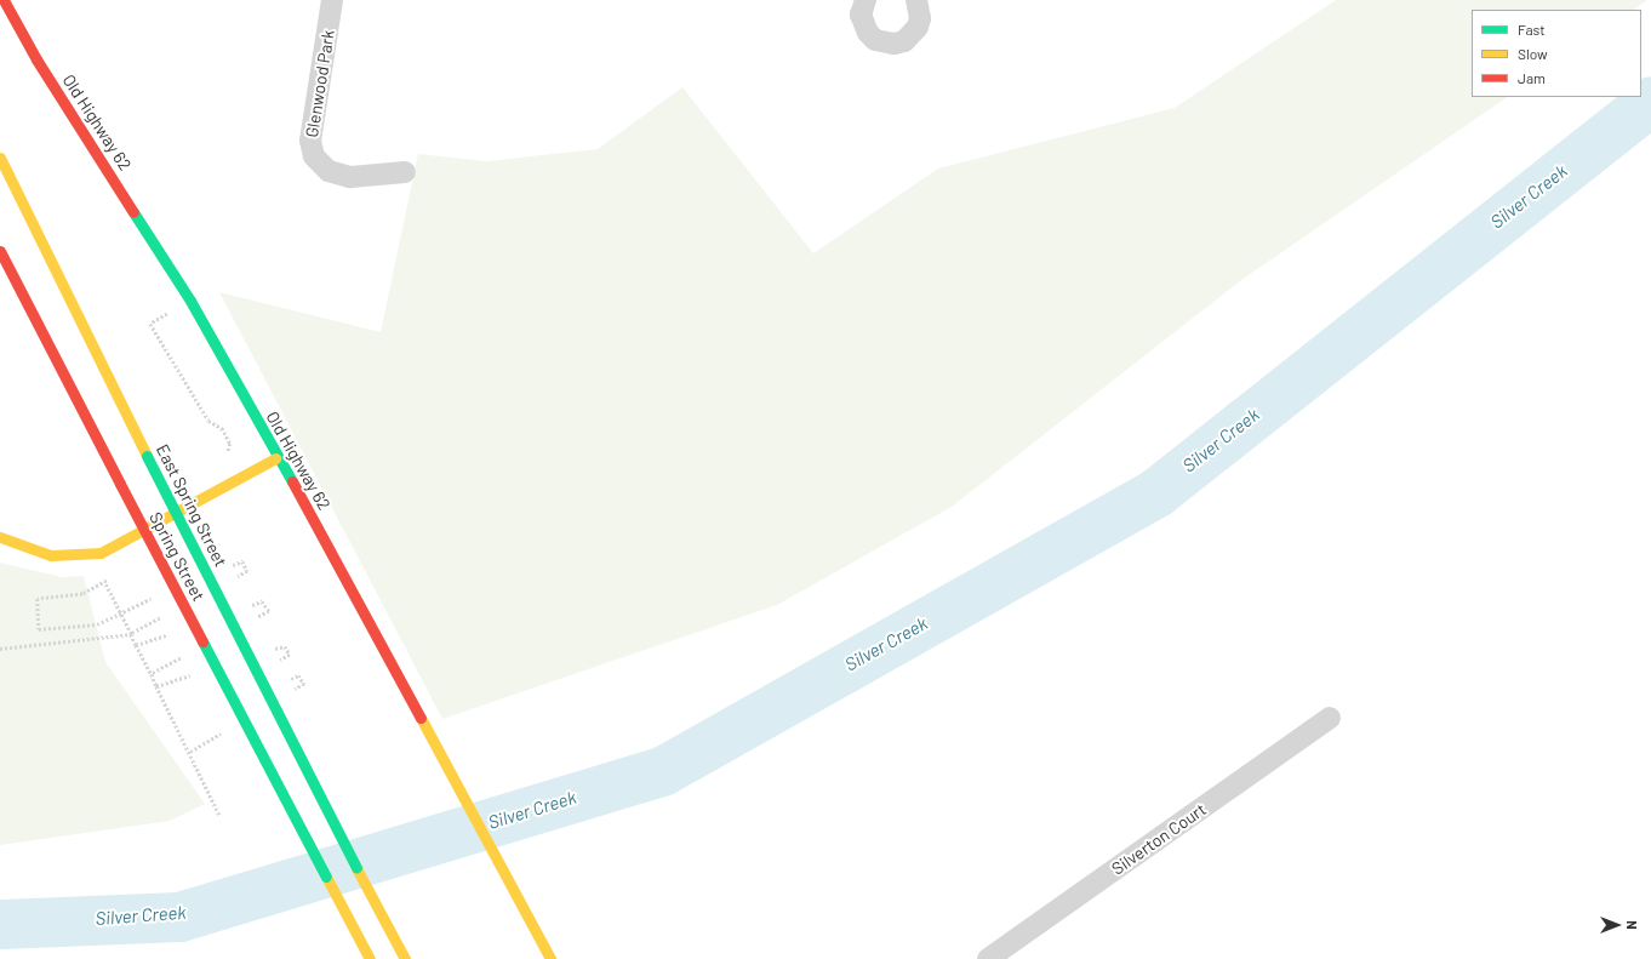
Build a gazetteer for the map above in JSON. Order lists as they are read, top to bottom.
{
  "streets": {
    "main road": ["Old Highway 62", "East Spring Street", "Spring Street"],
    "street": ["Glenwood Park", "Silverton Court"]
  },
  "water": ["Silver Creek"],
  "legend": ["Fast", "Slow", "Jam"],
  "north": "right"
}
